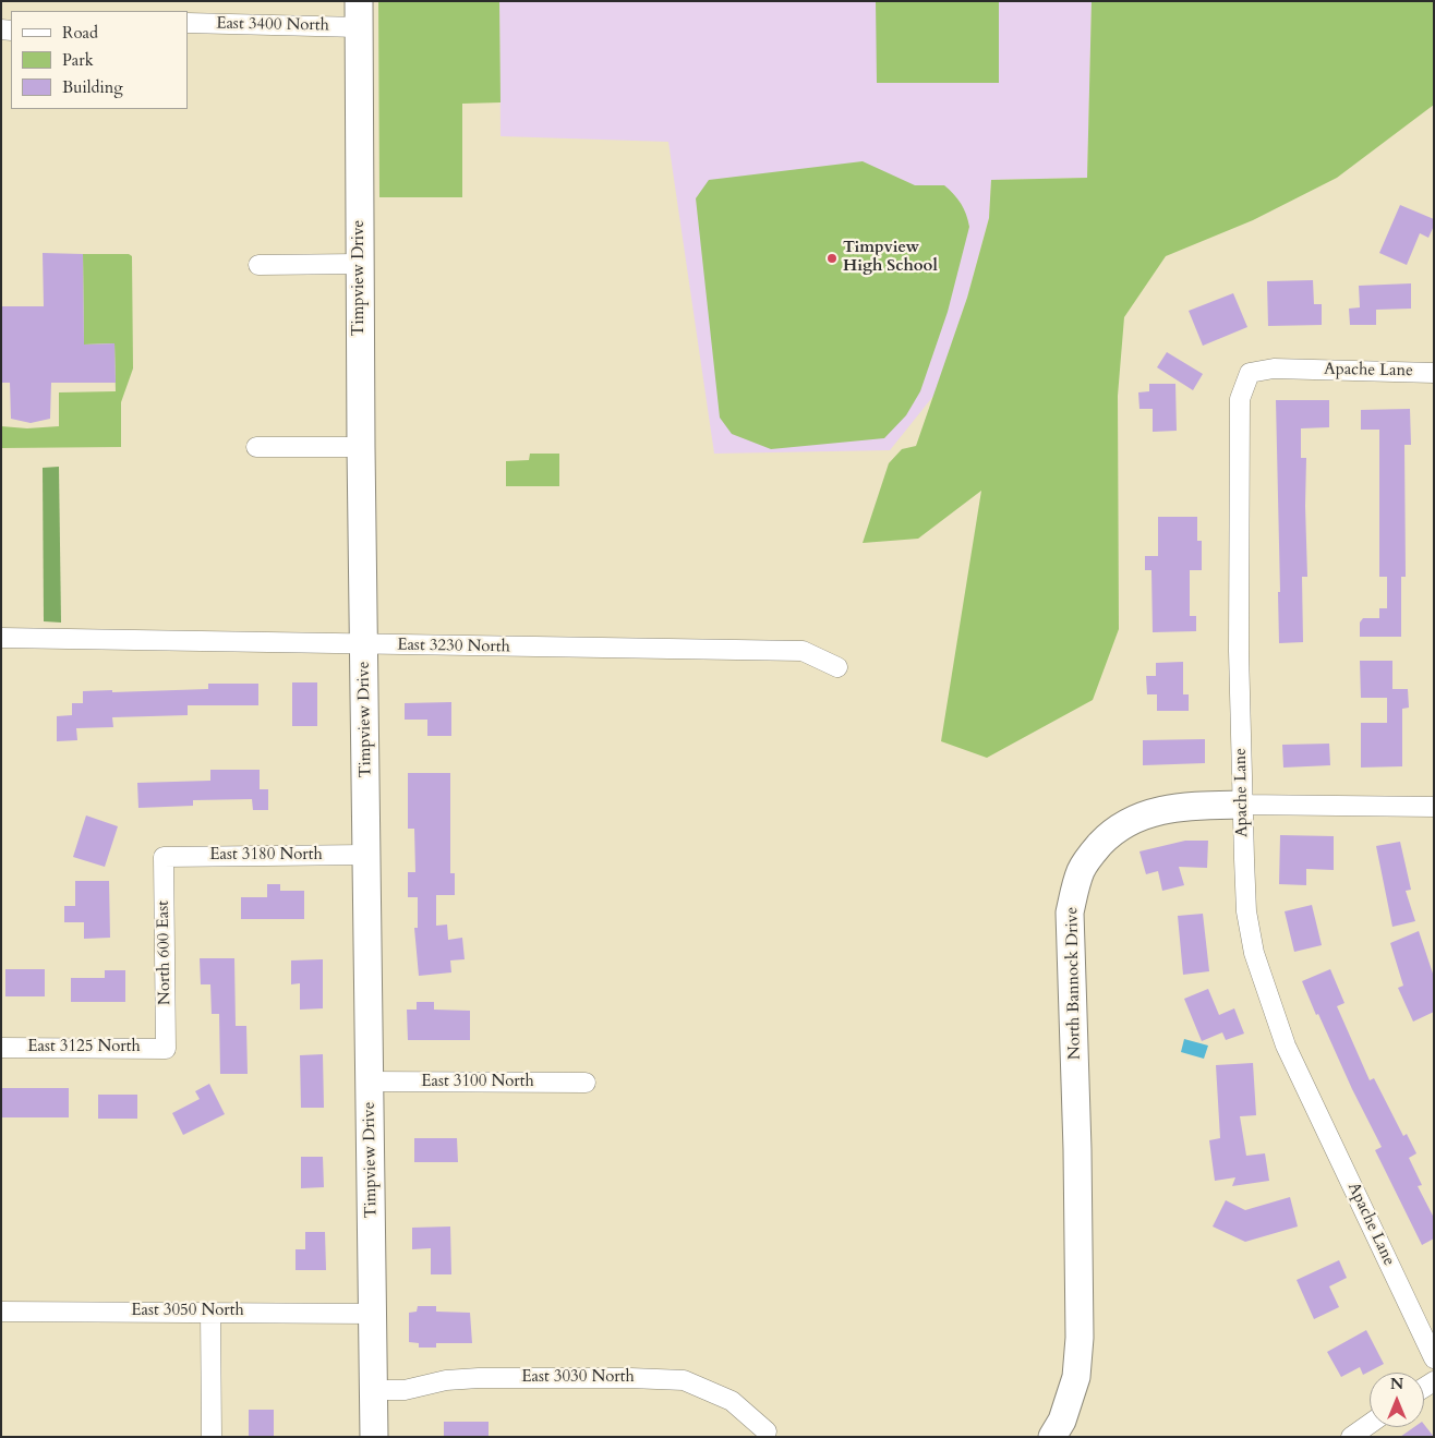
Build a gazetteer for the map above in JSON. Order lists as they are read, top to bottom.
{
  "streets": {
    "street": [
      "East 3400 North",
      "Timpview Drive",
      "Apache Lane",
      "East 3230 North",
      "East 3180 North",
      "North 600 East",
      "North Bannock Drive",
      "East 3125 North",
      "East 3100 North",
      "East 3050 North",
      "East 3030 North"
    ]
  },
  "crossings": [
    ["East 3400 North", "Timpview Drive"],
    ["Timpview Drive", "East 3230 North"],
    ["Timpview Drive", "East 3180 North"],
    ["Timpview Drive", "East 3100 North"],
    ["Timpview Drive", "East 3050 North"],
    ["Timpview Drive", "East 3030 North"],
    ["Apache Lane", "North Bannock Drive"],
    ["East 3180 North", "North 600 East"],
    ["North 600 East", "East 3125 North"]
  ],
  "places": ["Timpview High School"],
  "legend": ["Road", "Park", "Building"],
  "north": "top"
}
